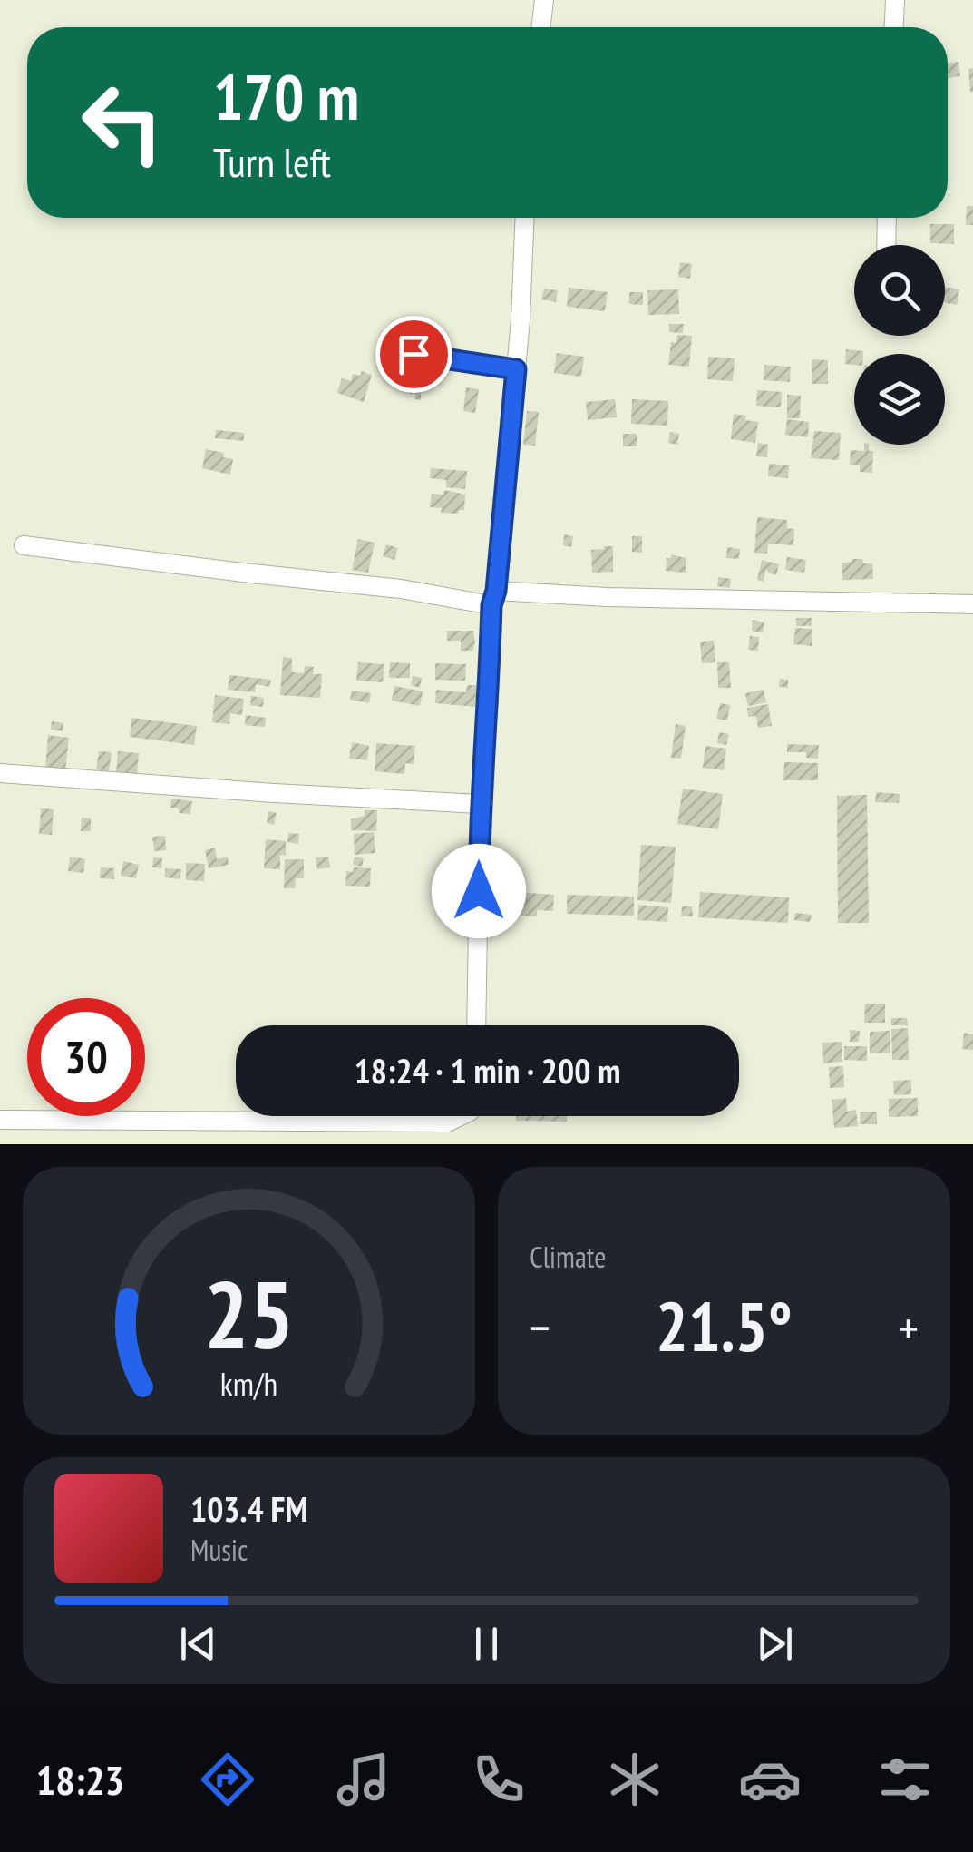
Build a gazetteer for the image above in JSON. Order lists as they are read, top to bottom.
{
  "page": {
    "turn": ["170 m", "Turn left"],
    "limit": "30",
    "trip": "18:24 · 1 min · 200 m",
    "tile": "Climate",
    "heat": ["−", "21.5°", "+"],
    "song": ["103.4 FM", "Music"],
    "tabs": "18:23",
    "gauge": ["25", "km/h"]
  }
}
